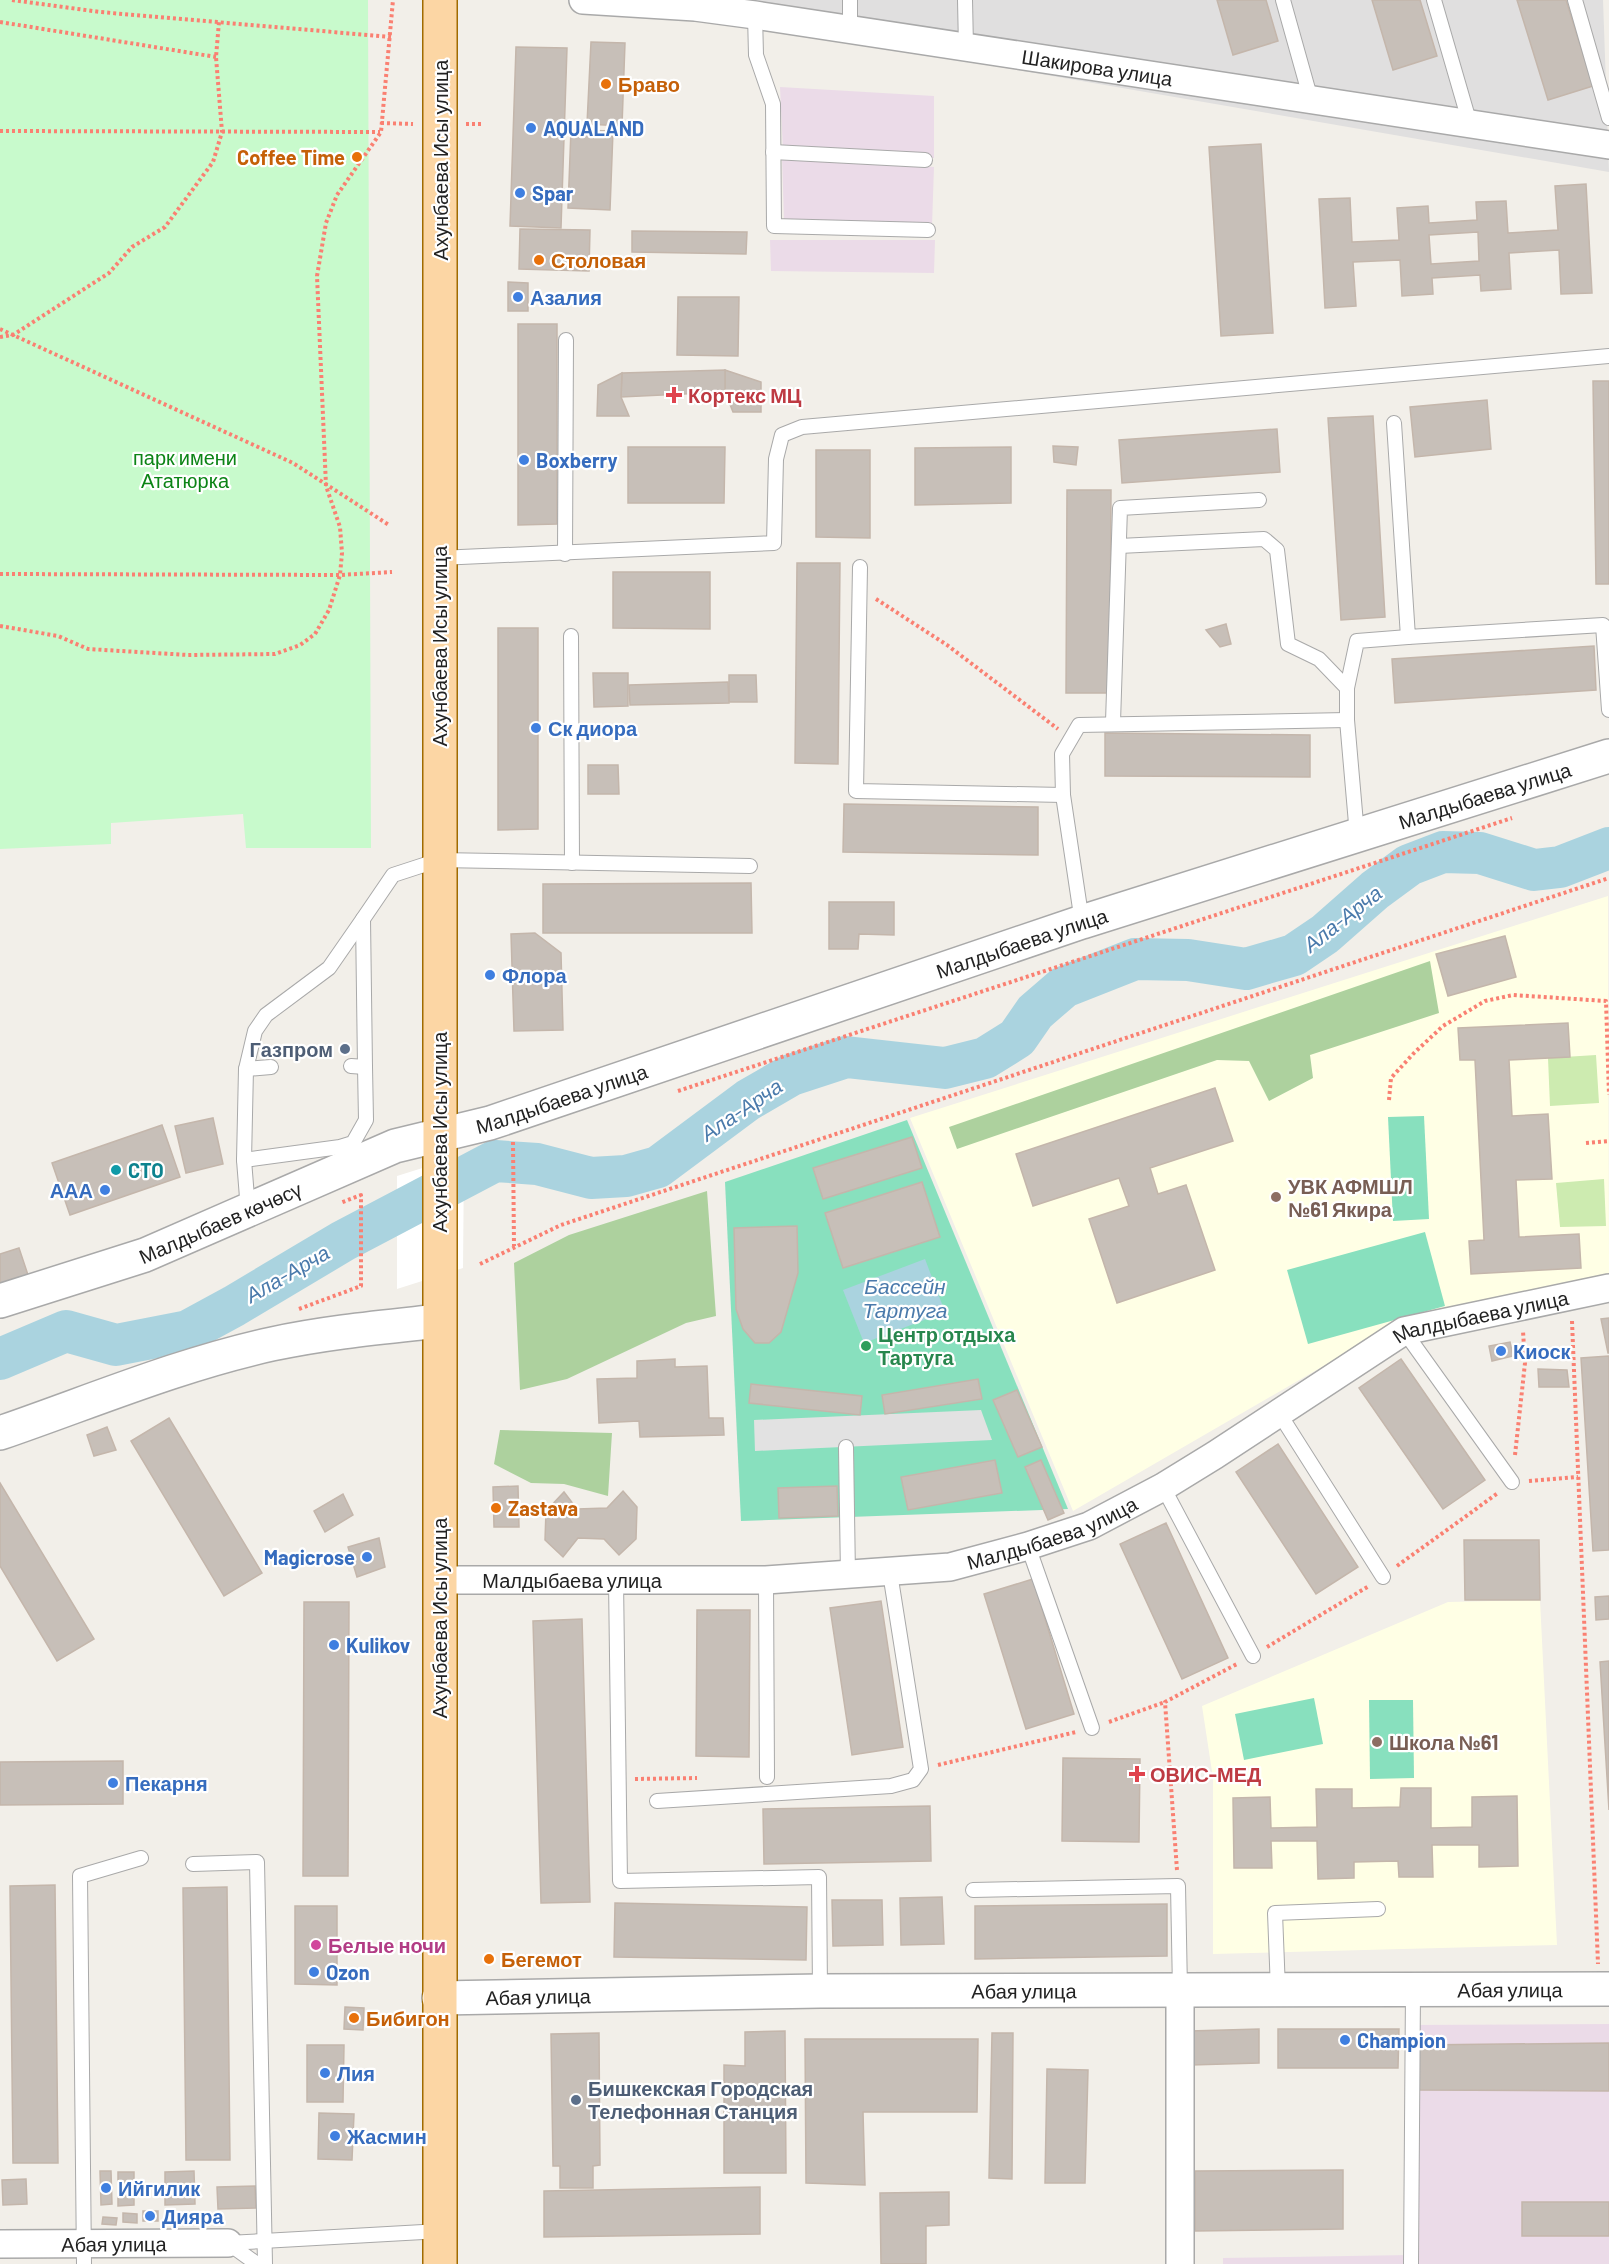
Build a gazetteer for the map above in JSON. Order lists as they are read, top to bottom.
{
  "streets": {
    "main road": ["Ахунбаева Исы улица"],
    "street": [
      "Шакирова улица",
      "Малдыбаева улица",
      "Малдыбаев көчөсү",
      "Абая улица"
    ]
  },
  "crossings": [
    ["Ахунбаева Исы улица", "Малдыбаева улица"],
    ["Ахунбаева Исы улица", "Малдыбаев көчөсү"],
    ["Ахунбаева Исы улица", "Абая улица"],
    ["Малдыбаева улица", "Малдыбаев көчөсү"]
  ],
  "water": ["Ала-Арча", "Бассейн Тартуга"],
  "parks": ["парк имени Ататюрка"],
  "places": {
    "other": [
      "Браво",
      "AQUALAND",
      "Coffee Time",
      "Spar",
      "Столовая",
      "Азалия",
      "Boxberry",
      "Ск диора",
      "Флора",
      "Газпром",
      "CTO",
      "ААА",
      "УВК АФМШЛ №61 Якира",
      "Центр отдыха Тартуга",
      "Киоск",
      "Zastava",
      "Magicrose",
      "Kulikov",
      "Школа №61",
      "Пекарня",
      "Белые ночи",
      "Бегемот",
      "Ozon",
      "Бибигон",
      "Champion",
      "Лия",
      "Бишкекская Городская Телефонная Станция",
      "Жасмин",
      "Ийгилик",
      "Дияра"
    ],
    "health": ["Кортекс МЦ", "ОВИС-МЕД"]
  }
}
